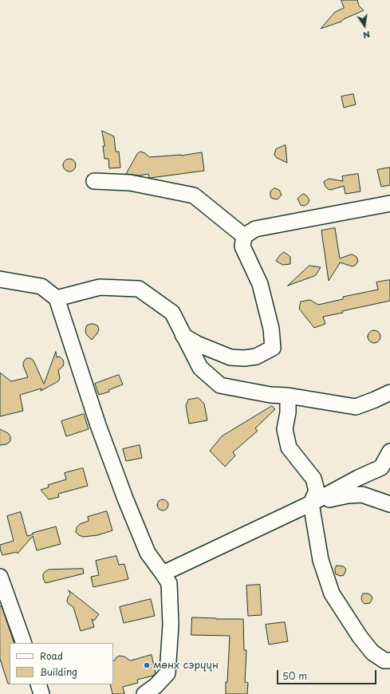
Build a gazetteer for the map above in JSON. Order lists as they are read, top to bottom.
{
  "places": ["мөнх сэрүүн"],
  "legend": ["Road", "Building"],
  "scale_bar": "50 m",
  "north": "bottom"
}
